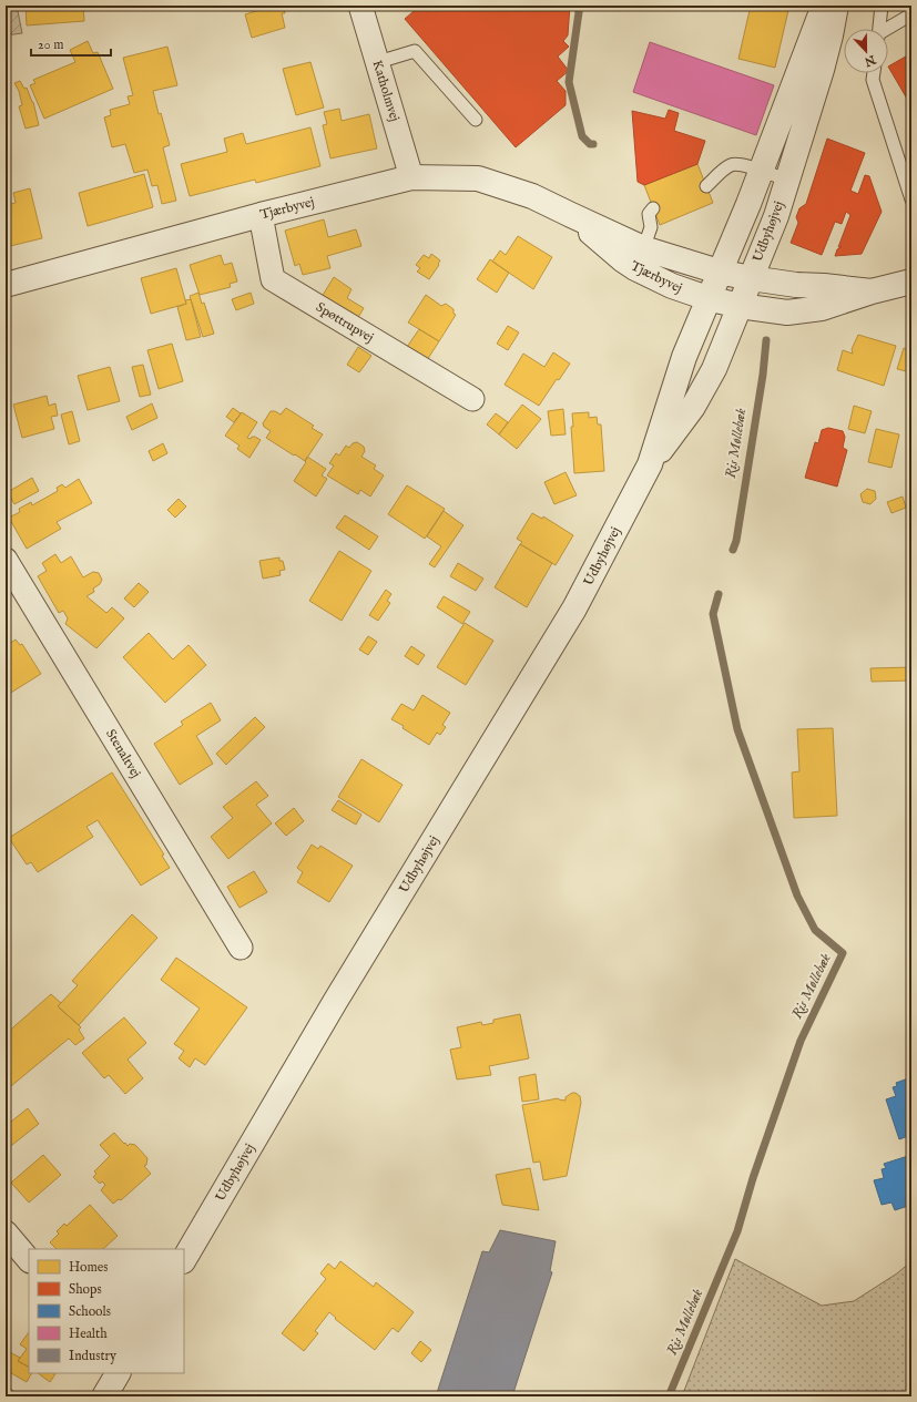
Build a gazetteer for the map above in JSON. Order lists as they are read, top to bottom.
{
  "streets": {
    "street": [
      "Katholmvej",
      "Tjærbyvej",
      "Udbyhøjvej",
      "Spøttrupvej",
      "Stenaltvej"
    ]
  },
  "crossings": [
    ["Katholmvej", "Tjærbyvej"],
    ["Tjærbyvej", "Udbyhøjvej"],
    ["Tjærbyvej", "Spøttrupvej"]
  ],
  "water": ["Ris Møllebæk"],
  "legend": [
    "Homes",
    "Shops",
    "Schools",
    "Health",
    "Industry"
  ],
  "scale_bar": "20 m",
  "north": "bottom"
}
